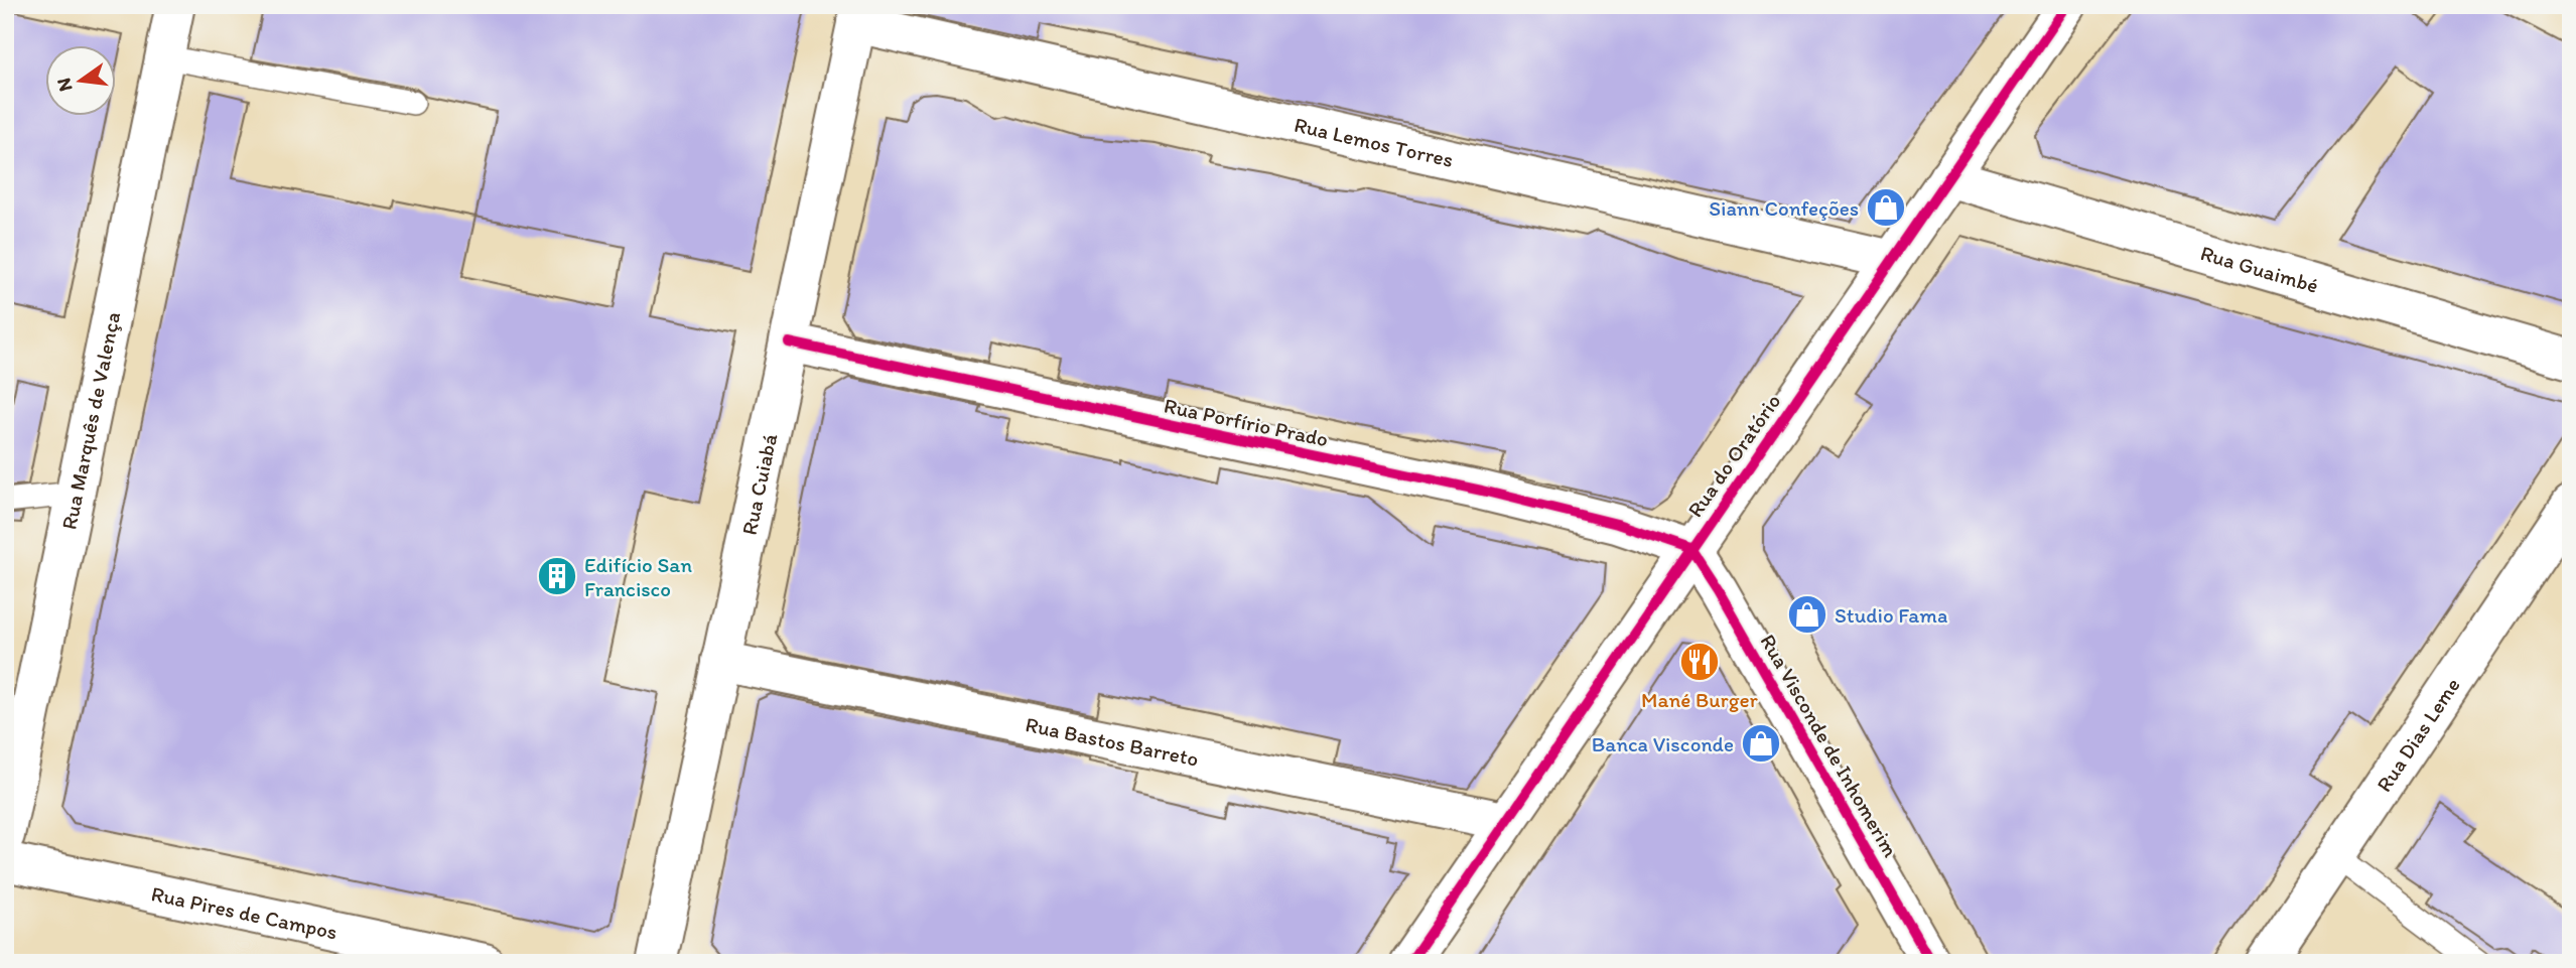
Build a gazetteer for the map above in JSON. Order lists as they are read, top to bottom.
{
  "streets": {
    "street": [
      "Rua Lemos Torres",
      "Rua Guaimbé",
      "Rua Marquês de Valença",
      "Rua Porfírio Prado",
      "Rua do Oratório",
      "Rua Cuiabá",
      "Rua Dias Leme",
      "Rua Bastos Barreto",
      "Rua Visconde de Inhomerim",
      "Rua Pires de Campos"
    ]
  },
  "crossings": [
    ["Rua Lemos Torres", "Rua do Oratório"],
    ["Rua Lemos Torres", "Rua Cuiabá"],
    ["Rua Guaimbé", "Rua do Oratório"],
    ["Rua Porfírio Prado", "Rua do Oratório"],
    ["Rua Porfírio Prado", "Rua Cuiabá"],
    ["Rua Porfírio Prado", "Rua Visconde de Inhomerim"],
    ["Rua do Oratório", "Rua Bastos Barreto"],
    ["Rua do Oratório", "Rua Visconde de Inhomerim"],
    ["Rua Cuiabá", "Rua Bastos Barreto"]
  ],
  "places": {
    "shop": ["Siann Confeções", "Studio Fama", "Banca Visconde"],
    "building": ["Edifício San Francisco"],
    "restaurant": ["Mané Burger"]
  },
  "north": "left"
}
